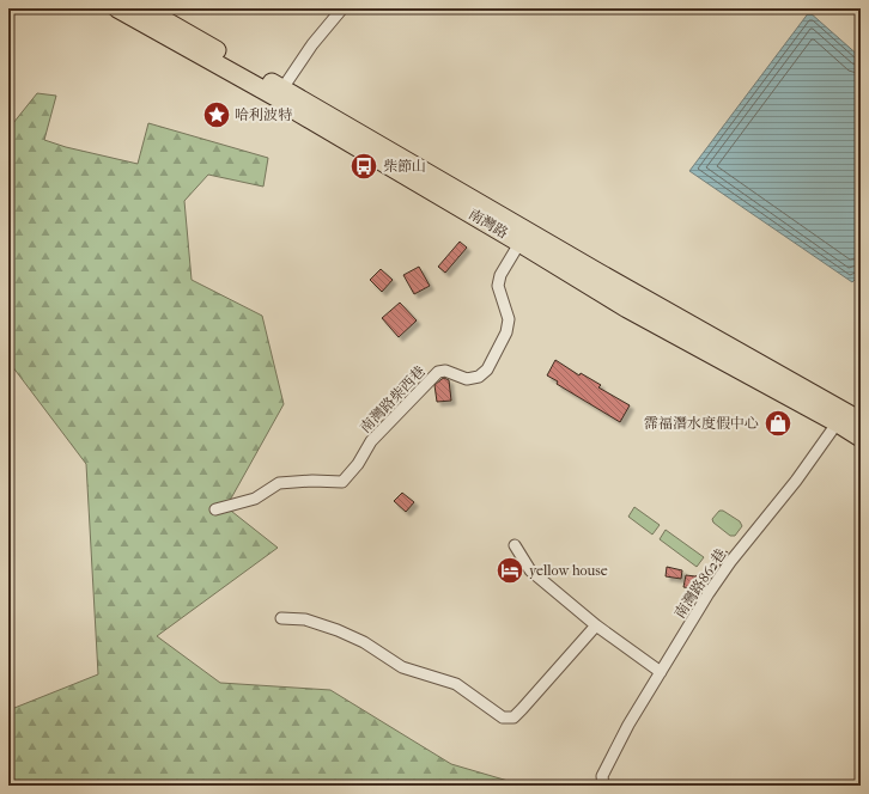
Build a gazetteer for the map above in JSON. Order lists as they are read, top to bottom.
{
  "streets": {
    "main road": ["南灣路"],
    "street": ["南灣路柴西巷", "南灣路862巷"]
  },
  "crossings": [
    ["南灣路", "南灣路柴西巷"],
    ["南灣路", "南灣路862巷"]
  ],
  "places": {
    "place": ["哈利波特"],
    "bus stop": ["柴節山"],
    "shop": ["霈福潛水度假中心"],
    "hotel": ["yellow house"]
  }
}
